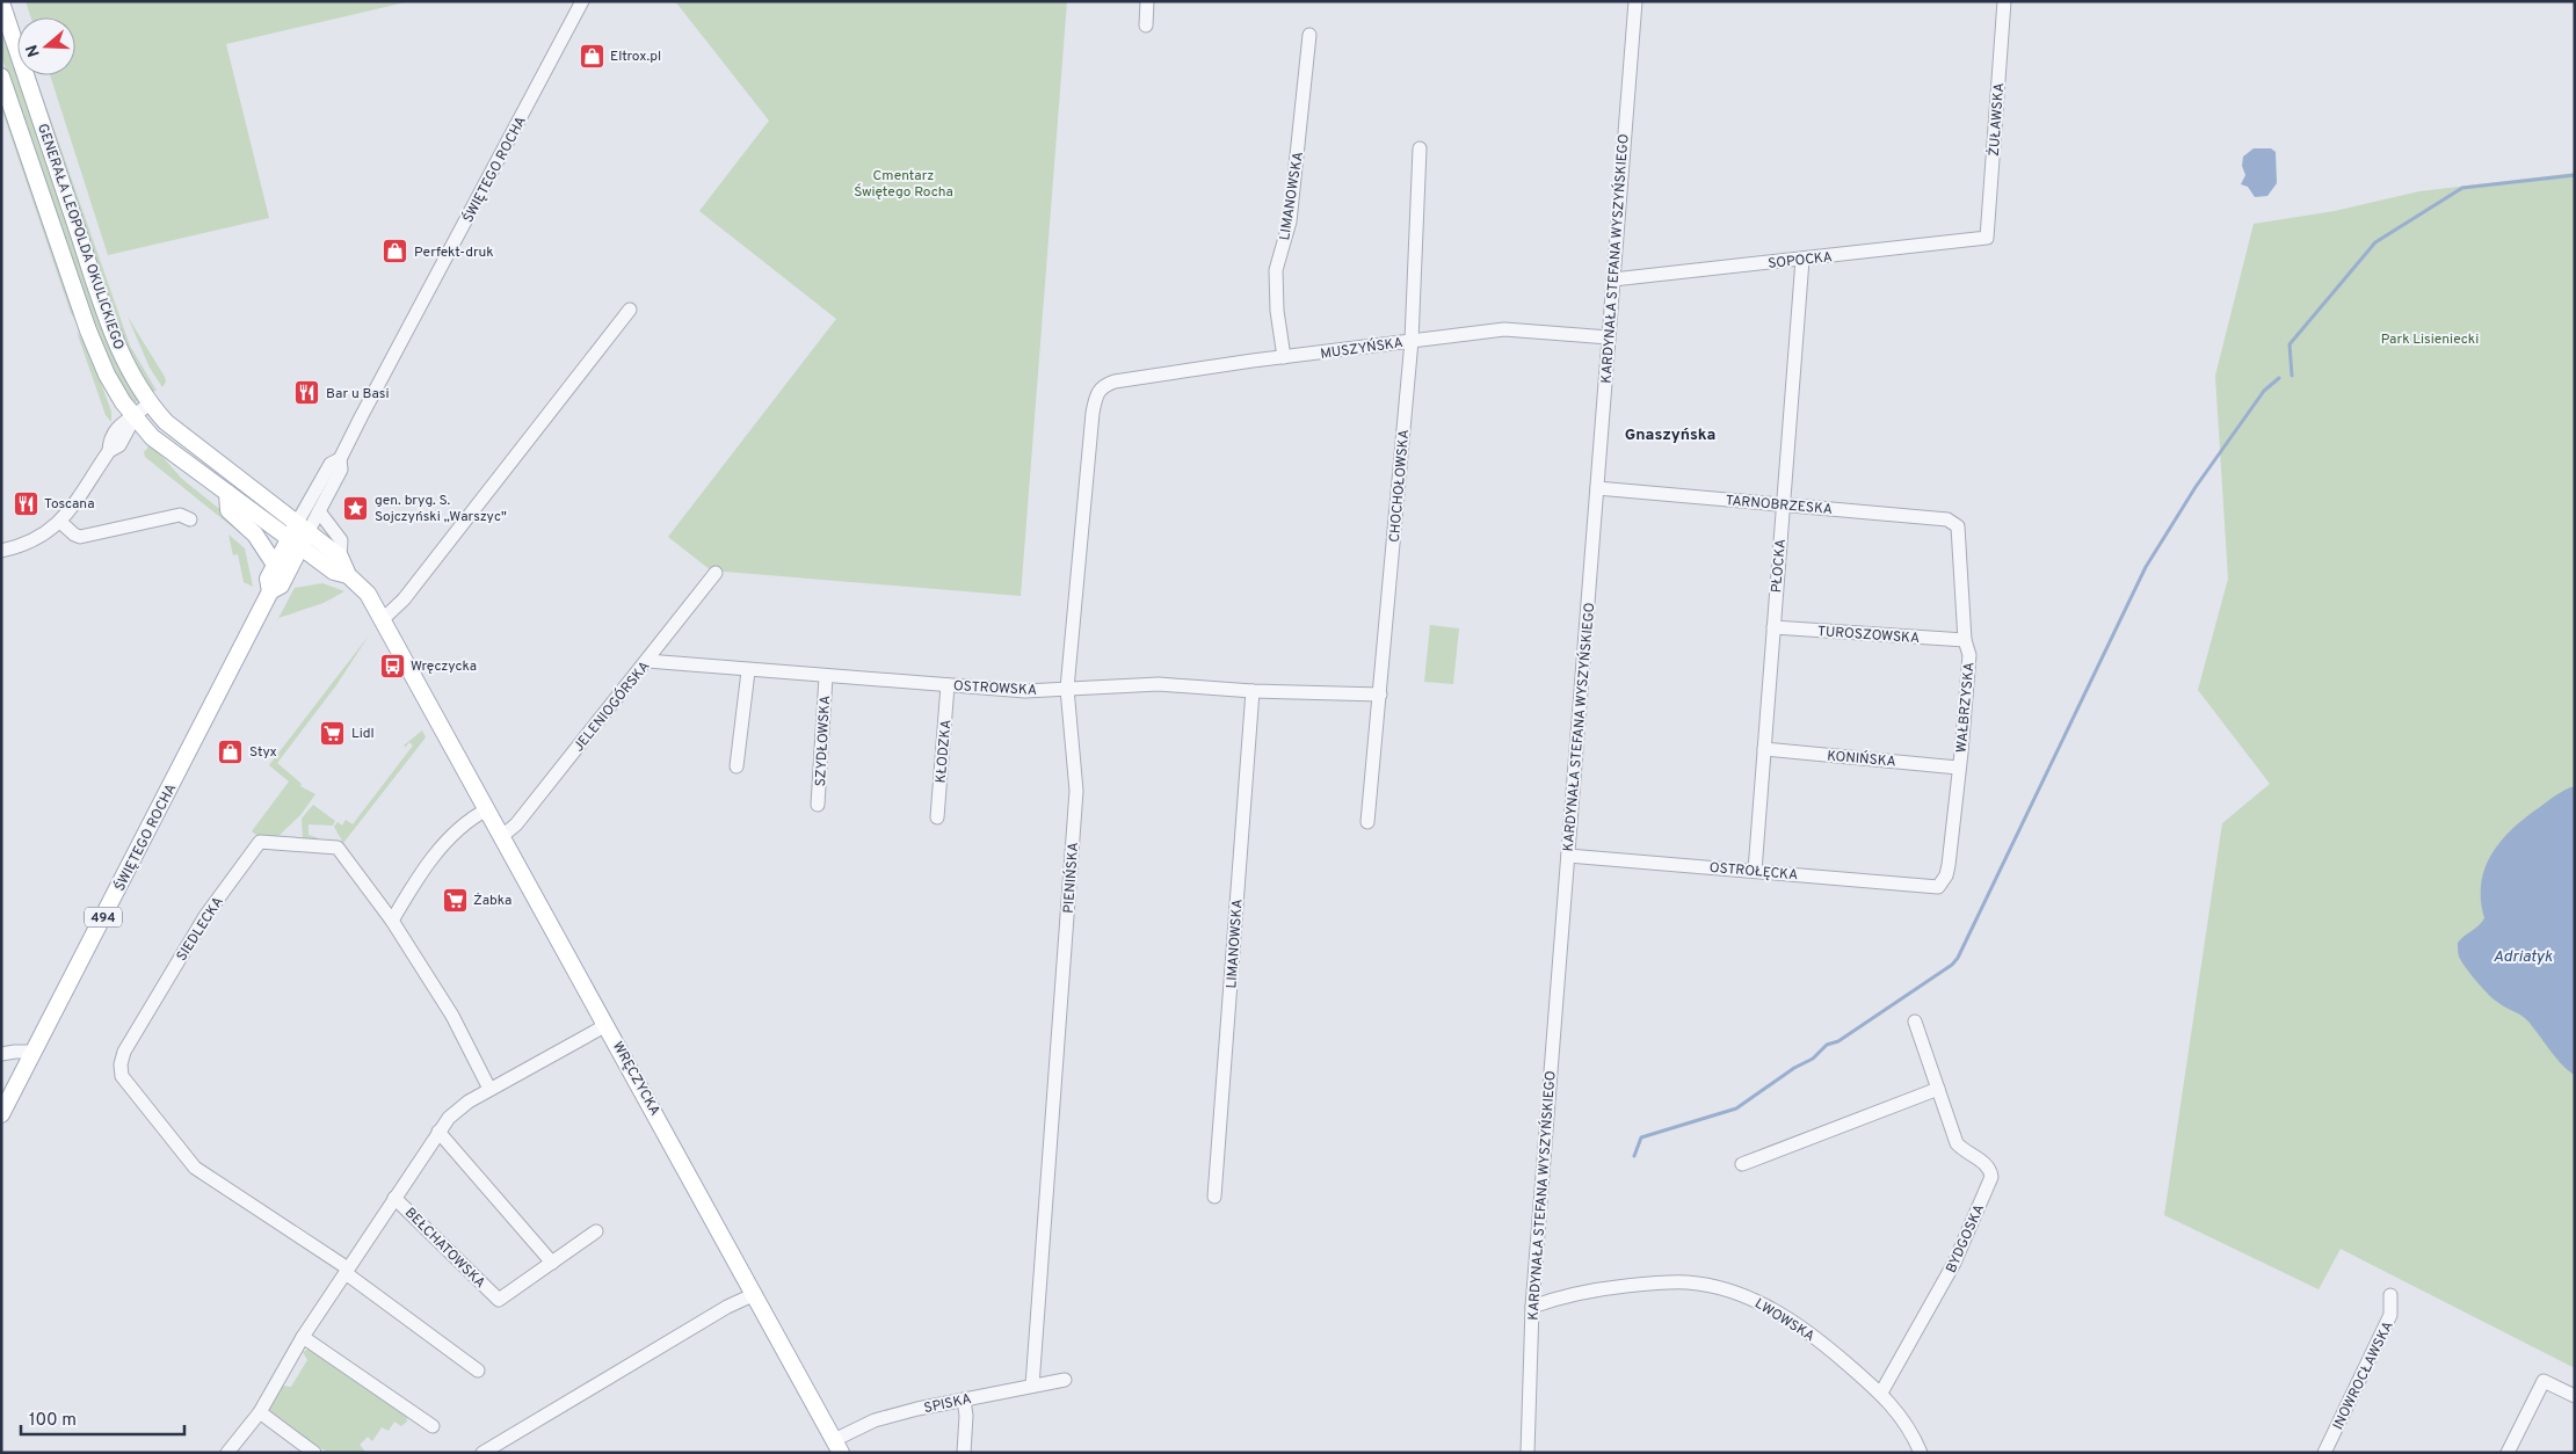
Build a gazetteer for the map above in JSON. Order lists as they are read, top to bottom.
{
  "streets": {
    "main road": [
      "ŚWIĘTEGO ROCHA",
      "GENERAŁA LEOPOLDA OKULICKIEGO",
      "494",
      "WRĘCZYCKA"
    ],
    "street": [
      "ŻUŁAWSKA",
      "LIMANOWSKA",
      "KARDYNAŁA STEFANA WYSZYŃSKIEGO",
      "SOPOCKA",
      "MUSZYŃSKA",
      "CHOCHOŁOWSKA",
      "TARNOBRZESKA",
      "PŁOCKA",
      "TUROSZOWSKA",
      "OSTROWSKA",
      "JELENIOGÓRSKA",
      "WAŁBRZYSKA",
      "SZYDŁOWSKA",
      "KŁODZKA",
      "KONIŃSKA",
      "OSTROŁĘCKA",
      "PIENIŃSKA",
      "SIEDLECKA",
      "BYDGOSKA",
      "BEŁCHATOWSKA",
      "LWOWSKA",
      "INOWROCŁAWSKA",
      "SPISKA"
    ]
  },
  "crossings": [
    ["ŻUŁAWSKA", "SOPOCKA"],
    ["ŚWIĘTEGO ROCHA", "GENERAŁA LEOPOLDA OKULICKIEGO"],
    ["ŚWIĘTEGO ROCHA", "WRĘCZYCKA"],
    ["LIMANOWSKA", "MUSZYŃSKA"],
    ["LIMANOWSKA", "OSTROWSKA"],
    ["GENERAŁA LEOPOLDA OKULICKIEGO", "WRĘCZYCKA"],
    ["KARDYNAŁA STEFANA WYSZYŃSKIEGO", "SOPOCKA"],
    ["KARDYNAŁA STEFANA WYSZYŃSKIEGO", "MUSZYŃSKA"],
    ["KARDYNAŁA STEFANA WYSZYŃSKIEGO", "TARNOBRZESKA"],
    ["KARDYNAŁA STEFANA WYSZYŃSKIEGO", "OSTROŁĘCKA"],
    ["KARDYNAŁA STEFANA WYSZYŃSKIEGO", "LWOWSKA"],
    ["SOPOCKA", "PŁOCKA"],
    ["MUSZYŃSKA", "CHOCHOŁOWSKA"],
    ["MUSZYŃSKA", "PIENIŃSKA"],
    ["CHOCHOŁOWSKA", "OSTROWSKA"],
    ["TARNOBRZESKA", "PŁOCKA"],
    ["TARNOBRZESKA", "WAŁBRZYSKA"],
    ["PŁOCKA", "TUROSZOWSKA"],
    ["PŁOCKA", "KONIŃSKA"],
    ["PŁOCKA", "OSTROŁĘCKA"],
    ["TUROSZOWSKA", "WAŁBRZYSKA"],
    ["OSTROWSKA", "JELENIOGÓRSKA"],
    ["OSTROWSKA", "SZYDŁOWSKA"],
    ["OSTROWSKA", "KŁODZKA"],
    ["OSTROWSKA", "PIENIŃSKA"],
    ["JELENIOGÓRSKA", "WRĘCZYCKA"],
    ["WAŁBRZYSKA", "KONIŃSKA"],
    ["WAŁBRZYSKA", "OSTROŁĘCKA"],
    ["PIENIŃSKA", "SPISKA"],
    ["SIEDLECKA", "BEŁCHATOWSKA"],
    ["WRĘCZYCKA", "BEŁCHATOWSKA"],
    ["WRĘCZYCKA", "SPISKA"],
    ["BYDGOSKA", "LWOWSKA"]
  ],
  "districts": ["Gnaszyńska"],
  "water": ["Adriatyk"],
  "parks": ["Cmentarz Świętego Rocha", "Park Lisieniecki"],
  "places": {
    "shop": ["Eltrox.pl", "Perfekt-druk", "Styx"],
    "restaurant": ["Bar u Basi", "Toscana"],
    "place": ["gen. bryg. S. Sojczyński „Warszyc\""],
    "bus stop": ["Wręczycka"],
    "supermarket": ["Lidl", "Żabka"]
  },
  "scale_bar": "100 m",
  "north": "left"
}
